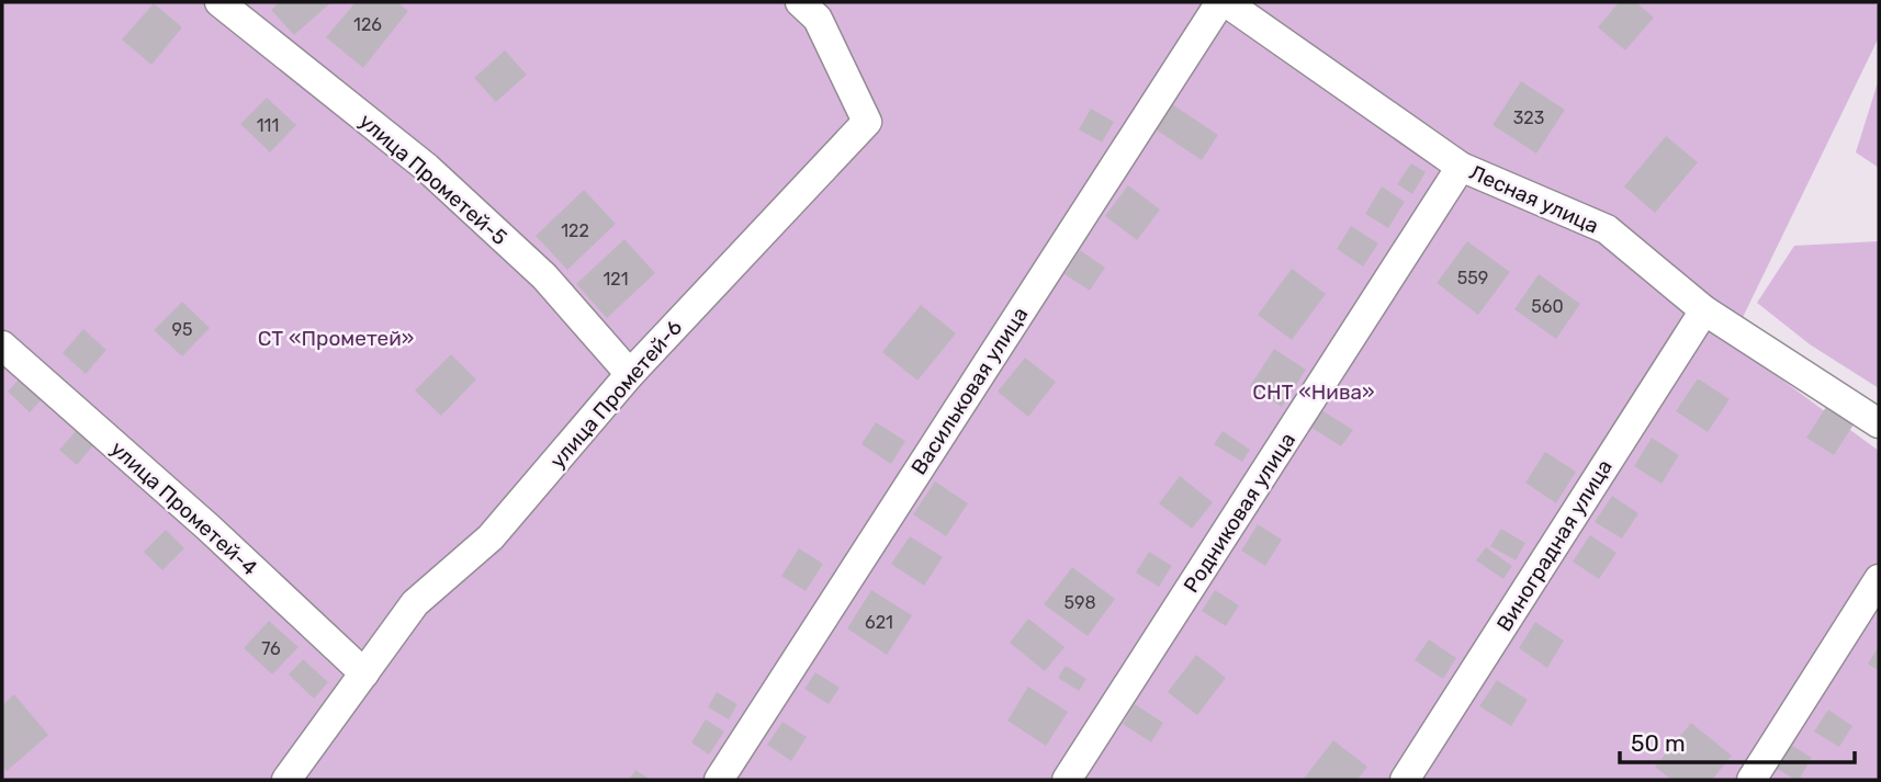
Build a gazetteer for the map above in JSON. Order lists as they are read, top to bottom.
{
  "streets": {
    "street": [
      "улица Прометей-5",
      "Лесная улица",
      "Васильковая улица",
      "улица Прометей-6",
      "улица Прометей-4",
      "Родниковая улица",
      "Виноградная улица"
    ]
  },
  "crossings": [
    ["улица Прометей-5", "улица Прометей-6"],
    ["Лесная улица", "Родниковая улица"],
    ["Лесная улица", "Виноградная улица"],
    ["улица Прометей-6", "улица Прометей-4"]
  ],
  "parks": ["СТ «Прометей»", "СНТ «Нива»"],
  "house_numbers": [
    "126",
    "323",
    "111",
    "122",
    "559",
    "121",
    "560",
    "95",
    "598",
    "621",
    "76"
  ],
  "scale_bar": "50 m"
}
